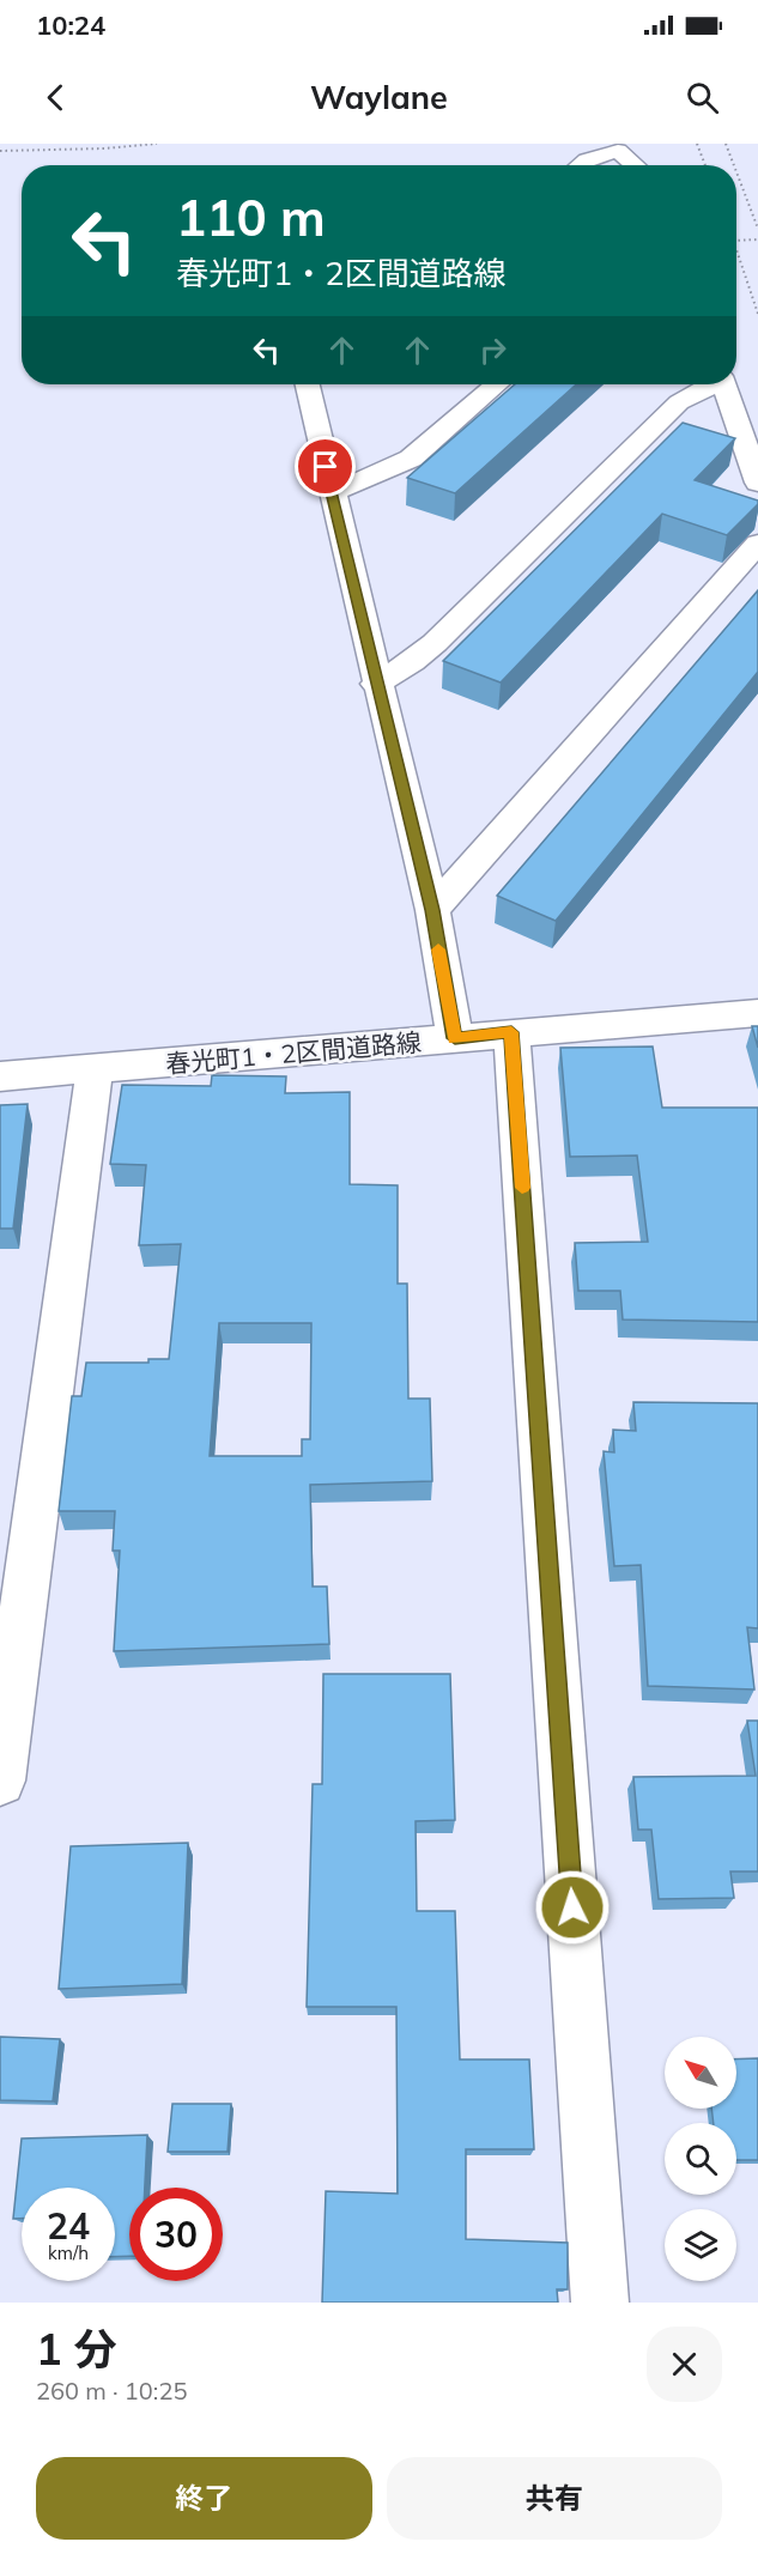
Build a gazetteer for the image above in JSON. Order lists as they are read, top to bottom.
{
  "streets": {
    "street": ["春光町1・2区間道路線"]
  },
  "north": "top left",
  "page": {
    "status": "10:24",
    "header": "Waylane",
    "turn": ["110 m", "春光町1・2区間道路線"],
    "speed": "24 km/h",
    "limit": "30",
    "heading": ["1 分", "260 m · 10:25"],
    "buttons": ["終了", "共有"]
  }
}
